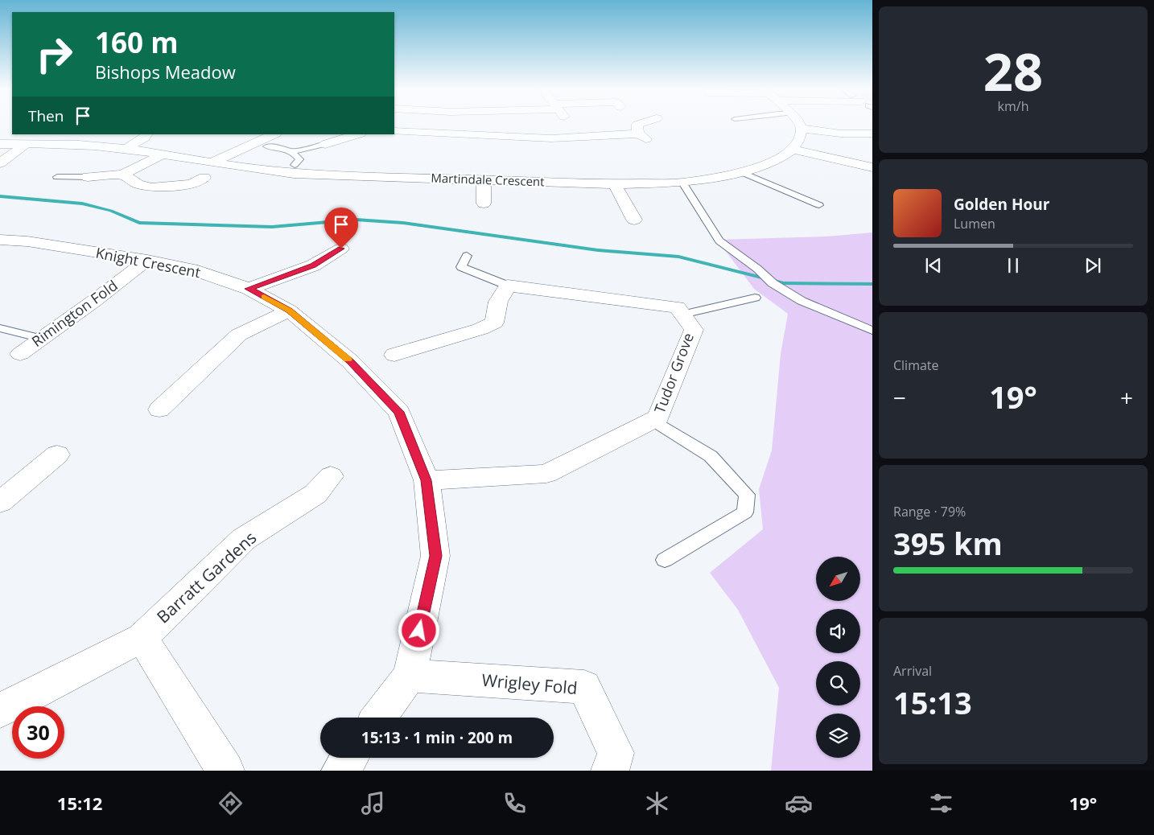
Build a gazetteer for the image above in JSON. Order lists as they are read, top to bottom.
{
  "streets": {
    "street": [
      "Martindale Crescent",
      "Knight Crescent",
      "Rimington Fold",
      "Tudor Grove",
      "Barratt Gardens",
      "Wrigley Fold"
    ]
  },
  "crossings": [
    ["Knight Crescent", "Rimington Fold"],
    ["Knight Crescent", "Tudor Grove"],
    ["Knight Crescent", "Wrigley Fold"]
  ],
  "north": "bottom left",
  "page": {
    "tile": [
      ["28", "km/h"],
      "Climate",
      ["Range · 79%", "395 km"],
      ["Arrival", "15:13"]
    ],
    "turn": ["160 m", "Bishops Meadow"],
    "then": "Then",
    "song": ["Golden Hour", "Lumen"],
    "heat": ["−", "19°", "+"],
    "limit": "30",
    "trip": "15:13 · 1 min · 200 m",
    "tabs": ["15:12", "19°"]
  }
}
